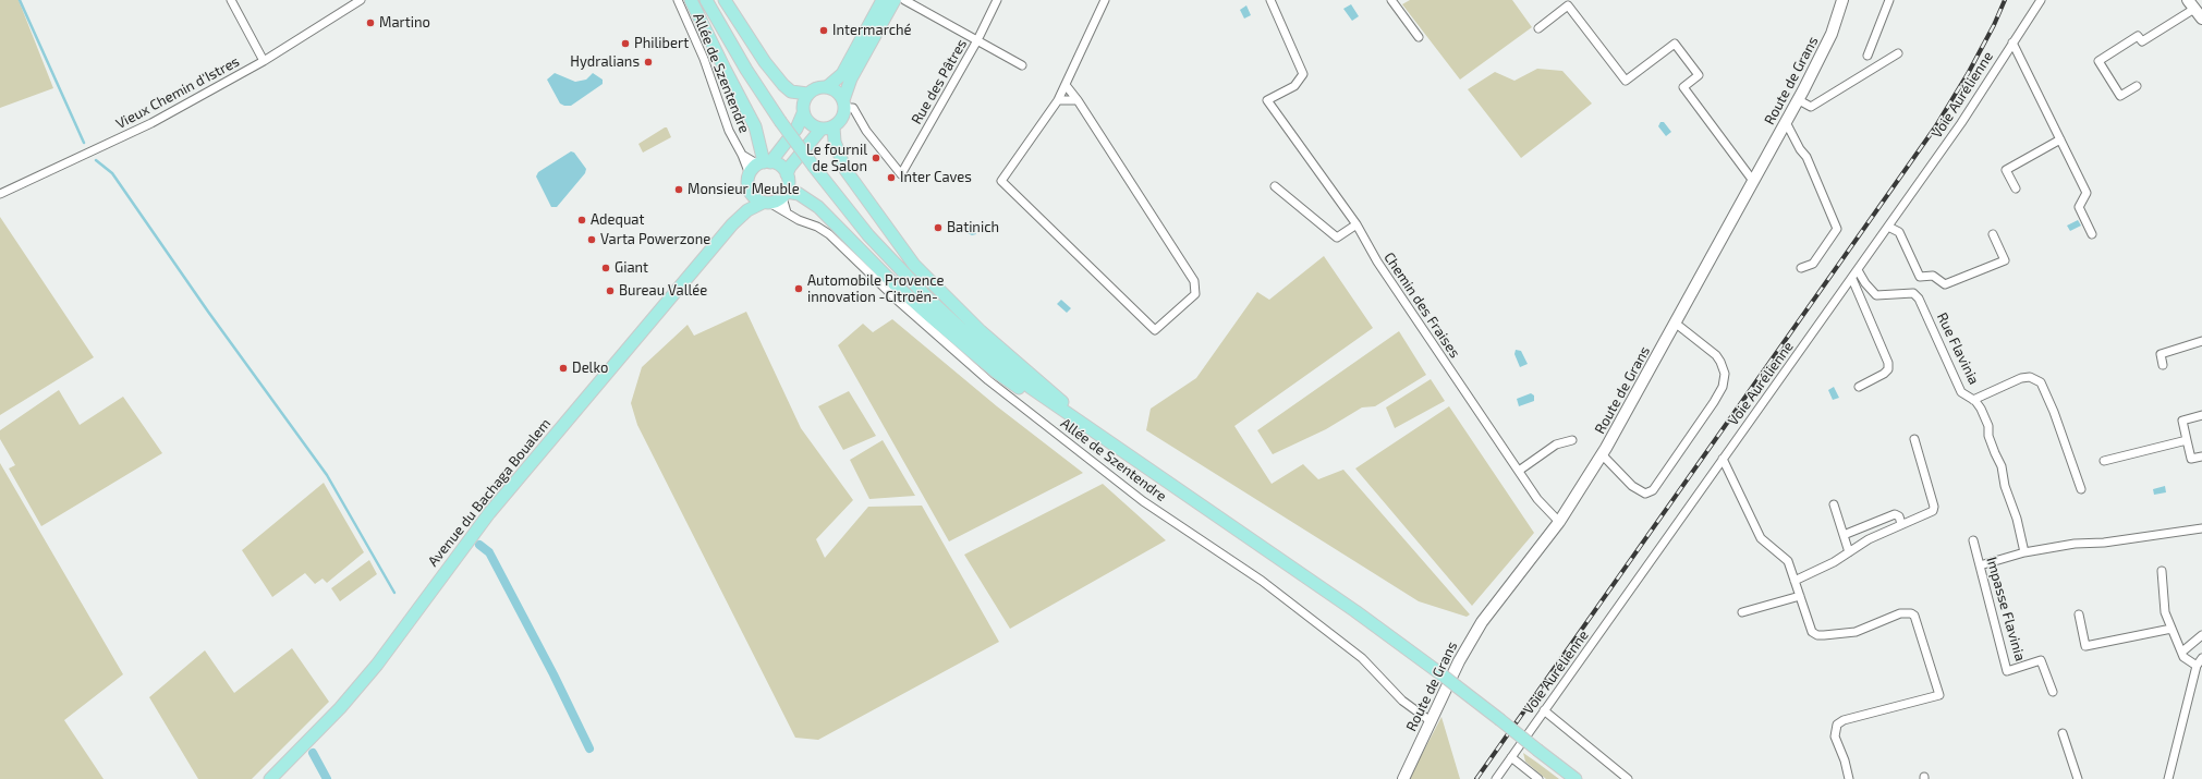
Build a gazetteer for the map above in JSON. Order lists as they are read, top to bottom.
{
  "streets": {
    "main road": ["Avenue du Bachaga Boualem"],
    "street": [
      "Allée de Szentendre",
      "Route de Grans",
      "Rue des Pâtres",
      "Vieux Chemin d'Istres",
      "Voie Aurélienne",
      "Chemin des Fraises",
      "Rue Flavinia",
      "Impasse Flavinia"
    ]
  },
  "crossings": [
    ["Allée de Szentendre", "Route de Grans"],
    ["Route de Grans", "Chemin des Fraises"],
    ["Voie Aurélienne", "Rue Flavinia"]
  ],
  "places": [
    "Martino",
    "Intermarché",
    "Philibert",
    "Hydralians",
    "Le fournil de Salon",
    "Inter Caves",
    "Monsieur Meuble",
    "Adequat",
    "Batinich",
    "Varta Powerzone",
    "Giant",
    "Automobile Provence innovation -Citroën-",
    "Bureau Vallée",
    "Delko"
  ]
}
